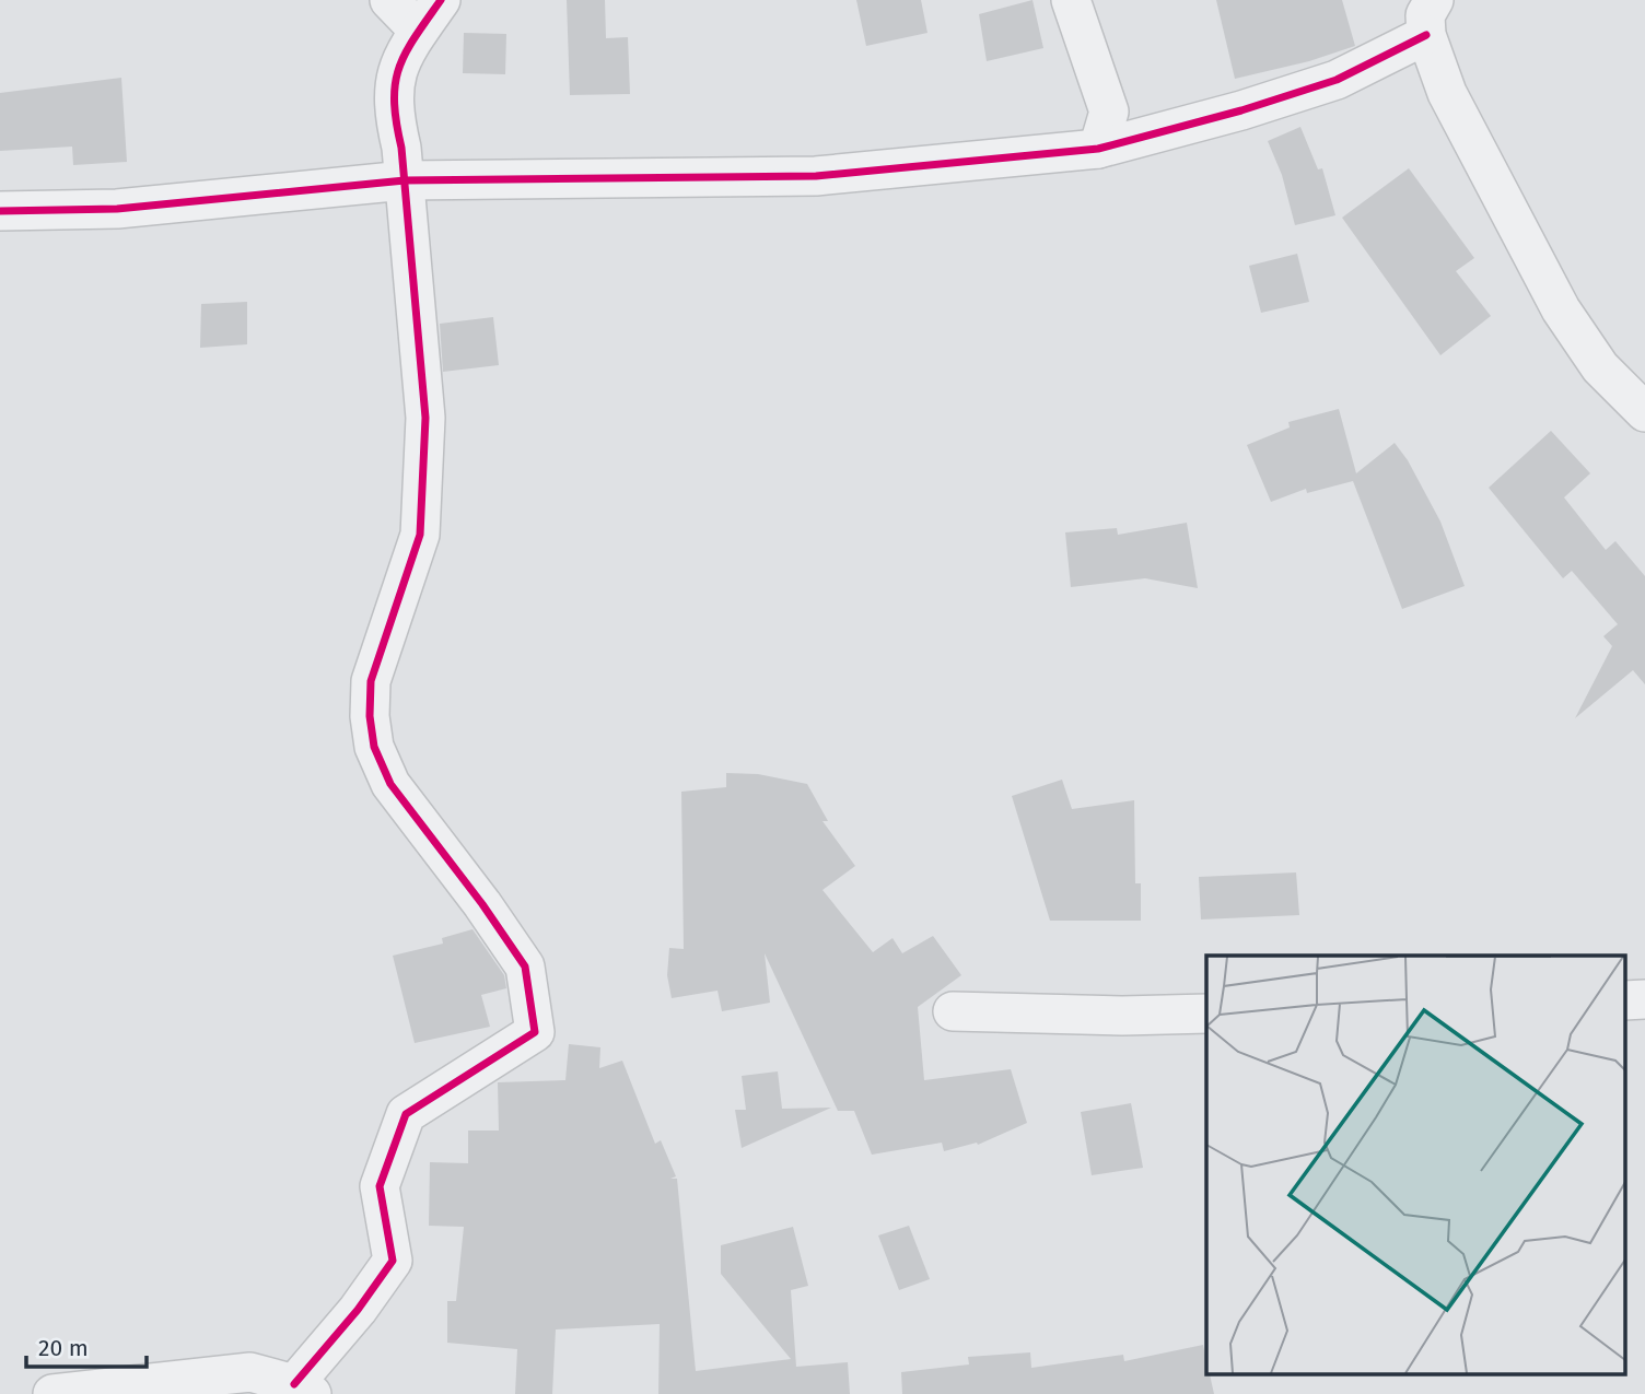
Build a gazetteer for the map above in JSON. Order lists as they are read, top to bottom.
{
  "scale_bar": "20 m"
}
